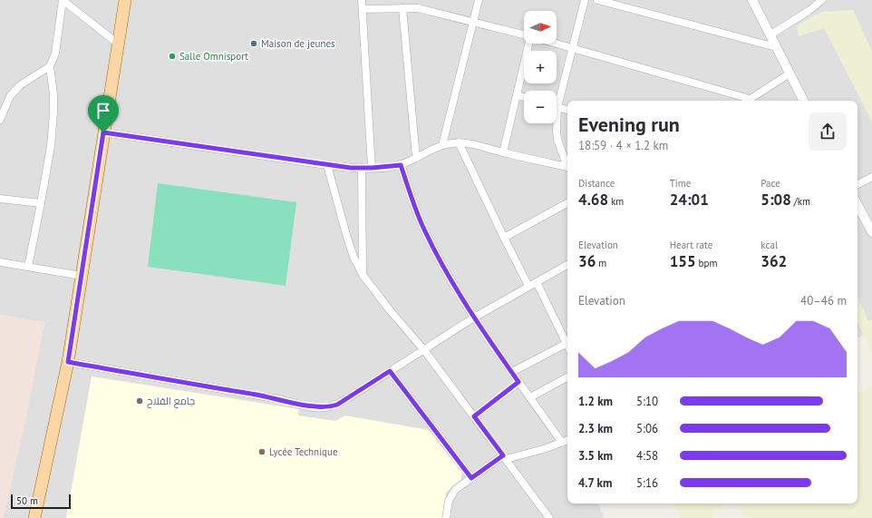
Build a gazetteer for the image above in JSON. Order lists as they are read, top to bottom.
{
  "places": [
    "Maison de jeunes",
    "Salle Omnisport",
    "جامع الفلاح",
    "Lycée Technique"
  ],
  "scale_bar": "50 m",
  "north": "right",
  "page": {
    "map_buttons": ["+", "−"],
    "heading": ["Evening run", "18:59 · 4 × 1.2 km"],
    "stats": [
      ["Distance", "4.68 km"],
      ["Time", "24:01"],
      ["Pace", "5:08 /km"],
      ["Elevation", "36 m"],
      ["Heart rate", "155 bpm"],
      ["kcal", "362"]
    ],
    "chart": ["Elevation", "40–46 m"],
    "list": [
      {
        "name": "1.2 km",
        "note": "5:10"
      },
      {
        "name": "2.3 km",
        "note": "5:06"
      },
      {
        "name": "3.5 km",
        "note": "4:58"
      },
      {
        "name": "4.7 km",
        "note": "5:16"
      }
    ],
    "scale": "50 m"
  }
}
